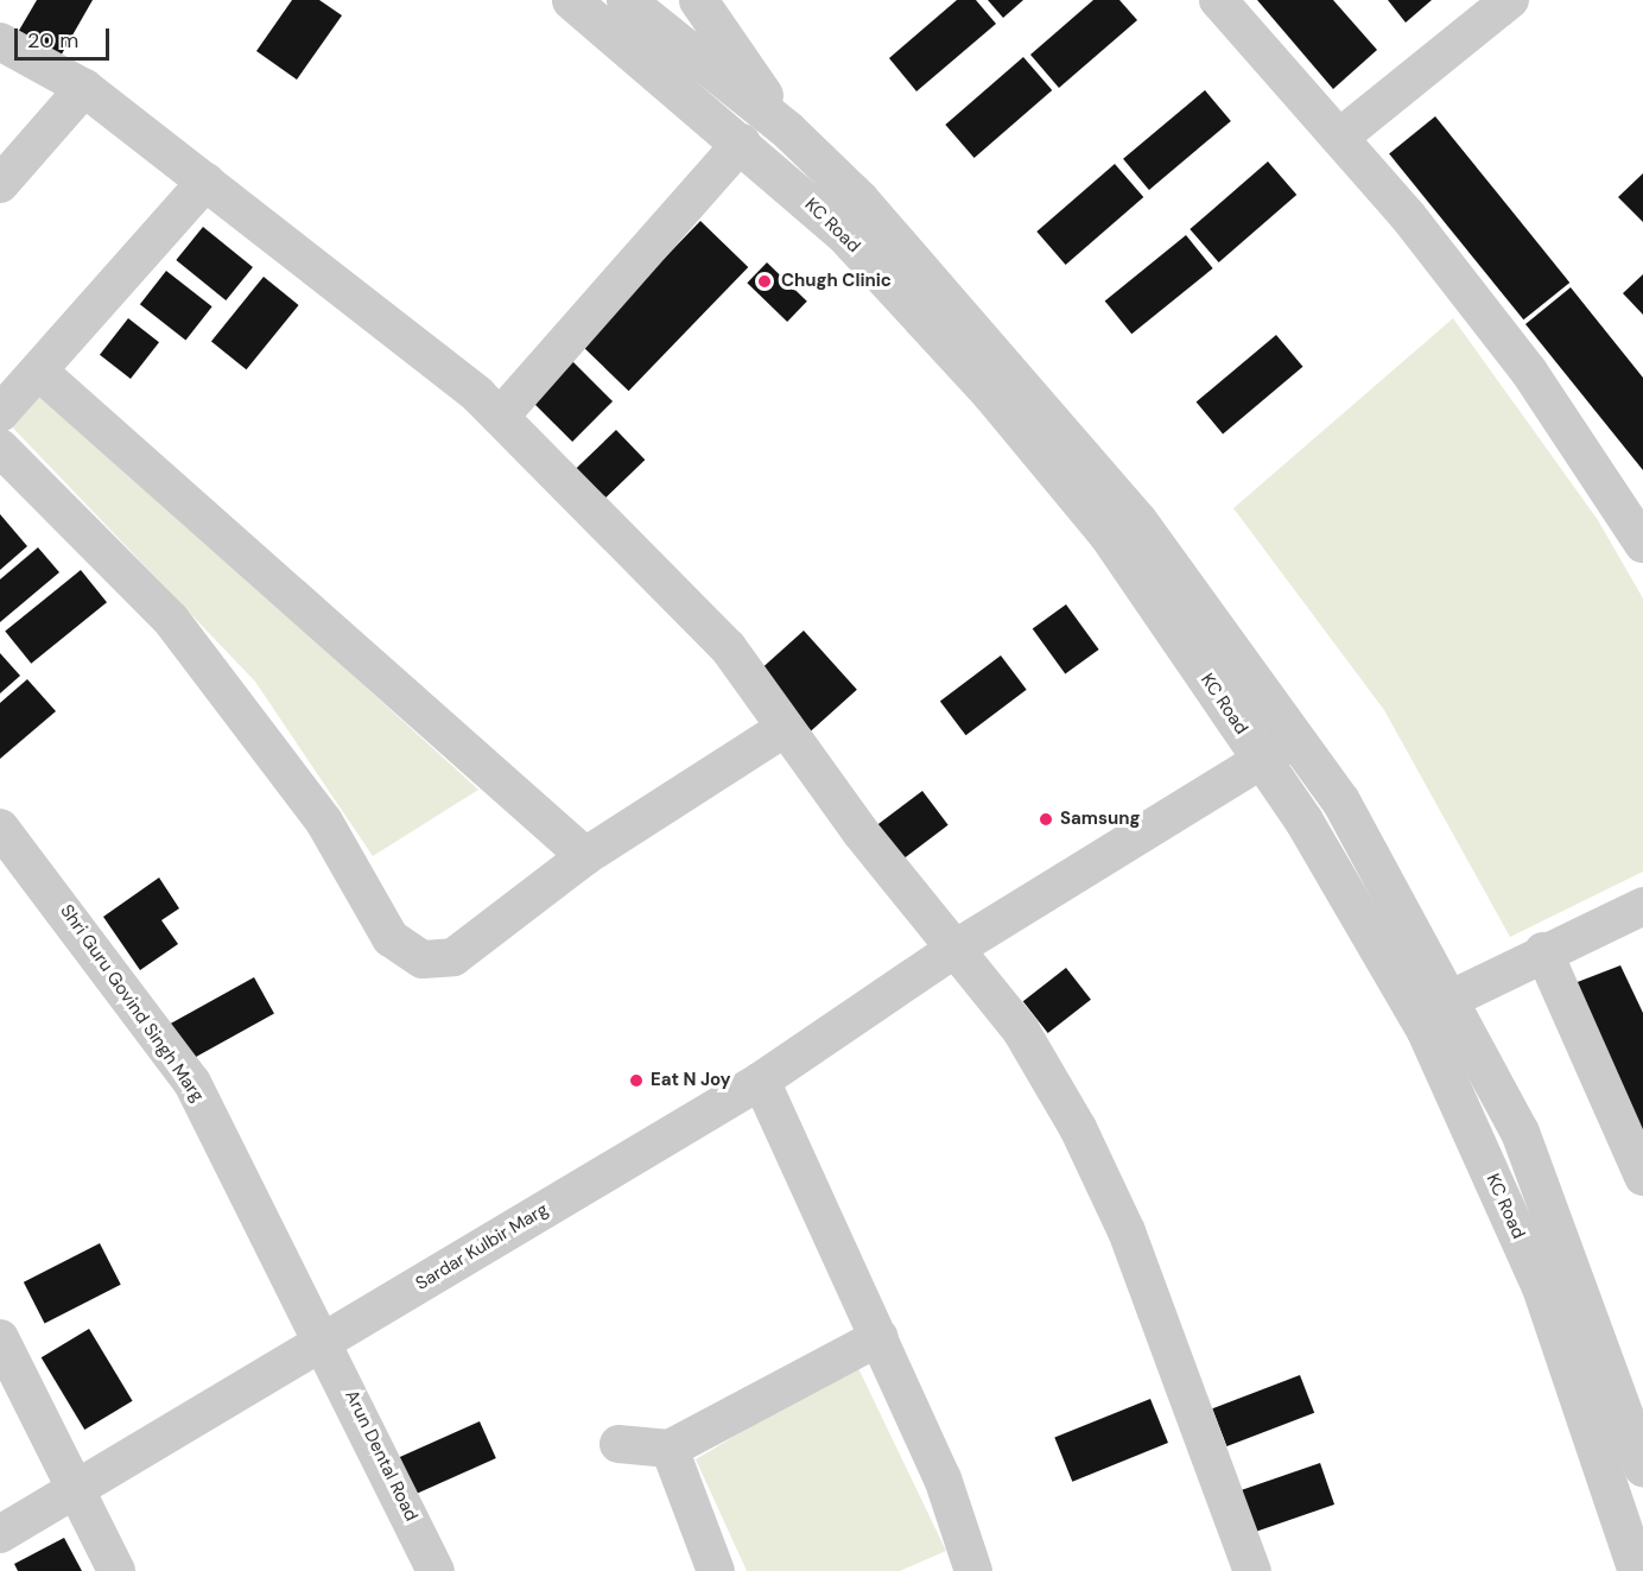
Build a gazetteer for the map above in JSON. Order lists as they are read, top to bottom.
{
  "streets": {
    "street": [
      "KC Road",
      "Shri Guru Govind Singh Marg",
      "Sardar Kulbir Marg",
      "Arun Dental Road"
    ]
  },
  "crossings": [
    ["KC Road", "Sardar Kulbir Marg"],
    ["Shri Guru Govind Singh Marg", "Sardar Kulbir Marg"],
    ["Shri Guru Govind Singh Marg", "Arun Dental Road"],
    ["Sardar Kulbir Marg", "Arun Dental Road"]
  ],
  "places": ["Chugh Clinic", "Samsung", "Eat N Joy"],
  "scale_bar": "20 m"
}
